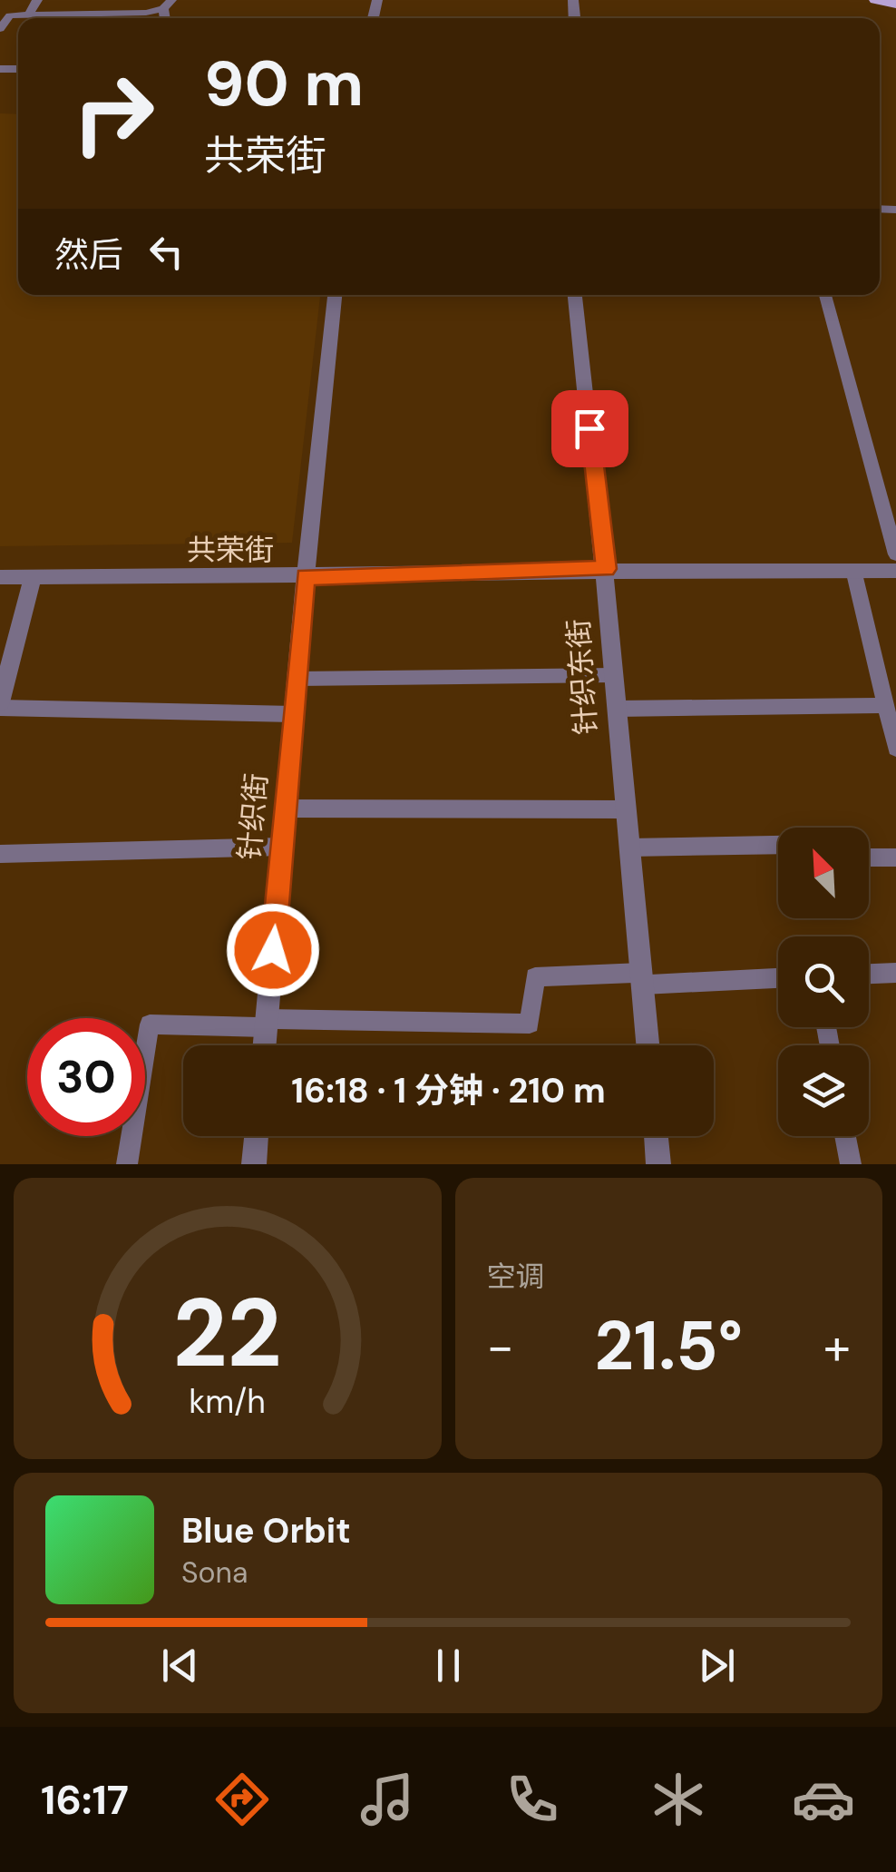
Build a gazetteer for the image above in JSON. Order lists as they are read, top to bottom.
{
  "streets": {
    "street": ["共荣街", "针织东街", "针织街"]
  },
  "crossings": [
    ["共荣街", "针织东街"],
    ["共荣街", "针织街"]
  ],
  "north": "top left",
  "page": {
    "turn": ["90 m", "共荣街"],
    "then": "然后",
    "limit": "30",
    "trip": "16:18 · 1 分钟 · 210 m",
    "tile": "空调",
    "heat": ["−", "21.5°", "+"],
    "song": ["Blue Orbit", "Sona"],
    "tabs": "16:17",
    "gauge": ["22", "km/h"]
  }
}
